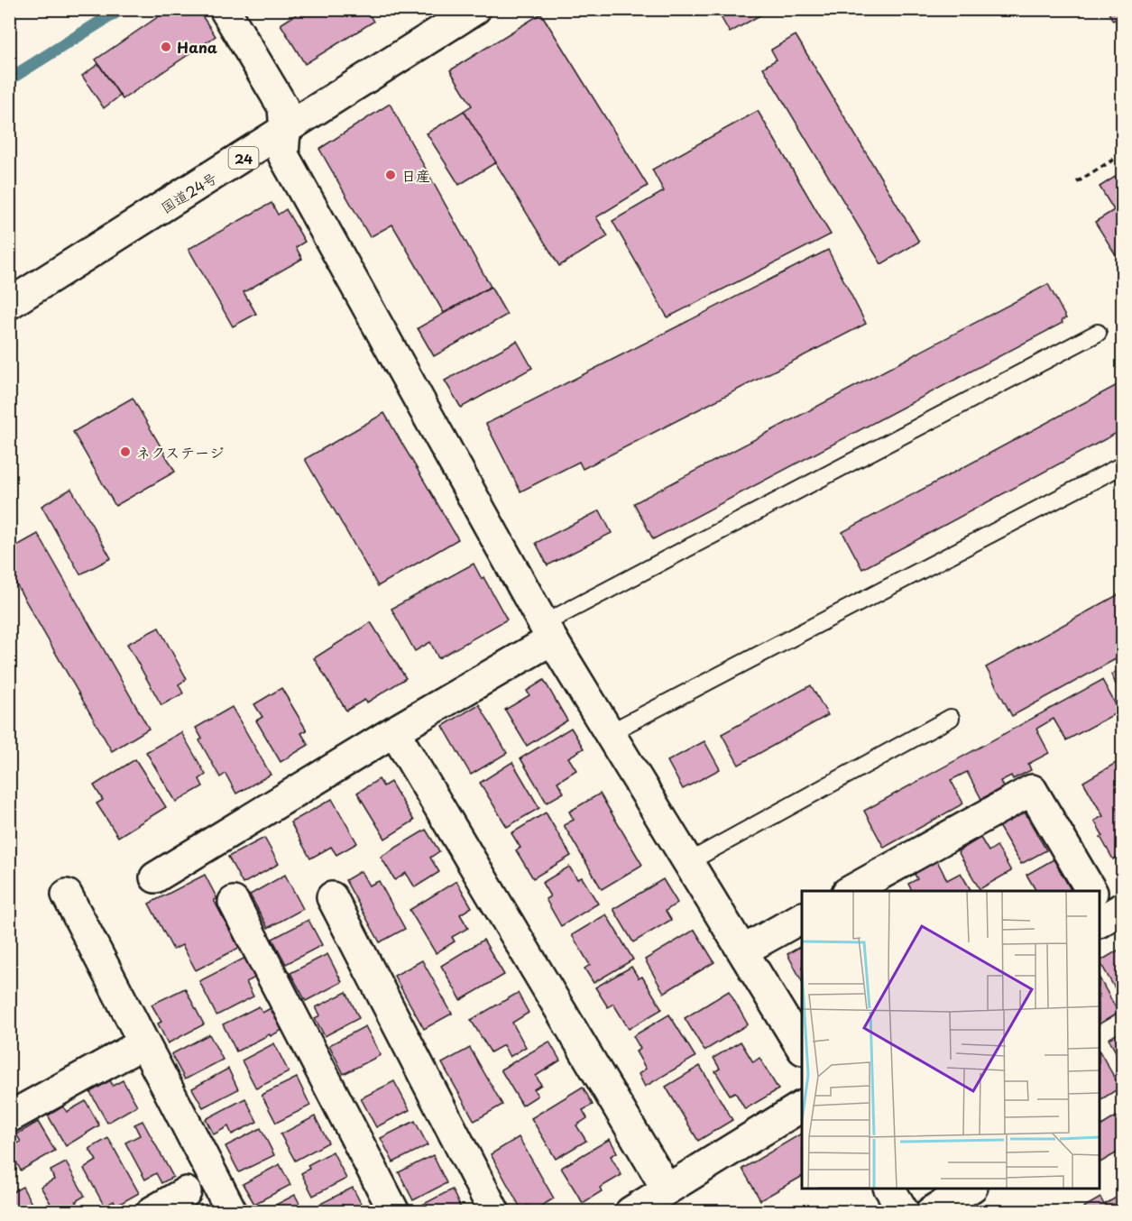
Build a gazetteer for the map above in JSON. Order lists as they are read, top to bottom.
{
  "streets": {
    "main road": ["24", "国道24号"]
  },
  "places": ["Hana", "日産", "ネクステージ"]
}
